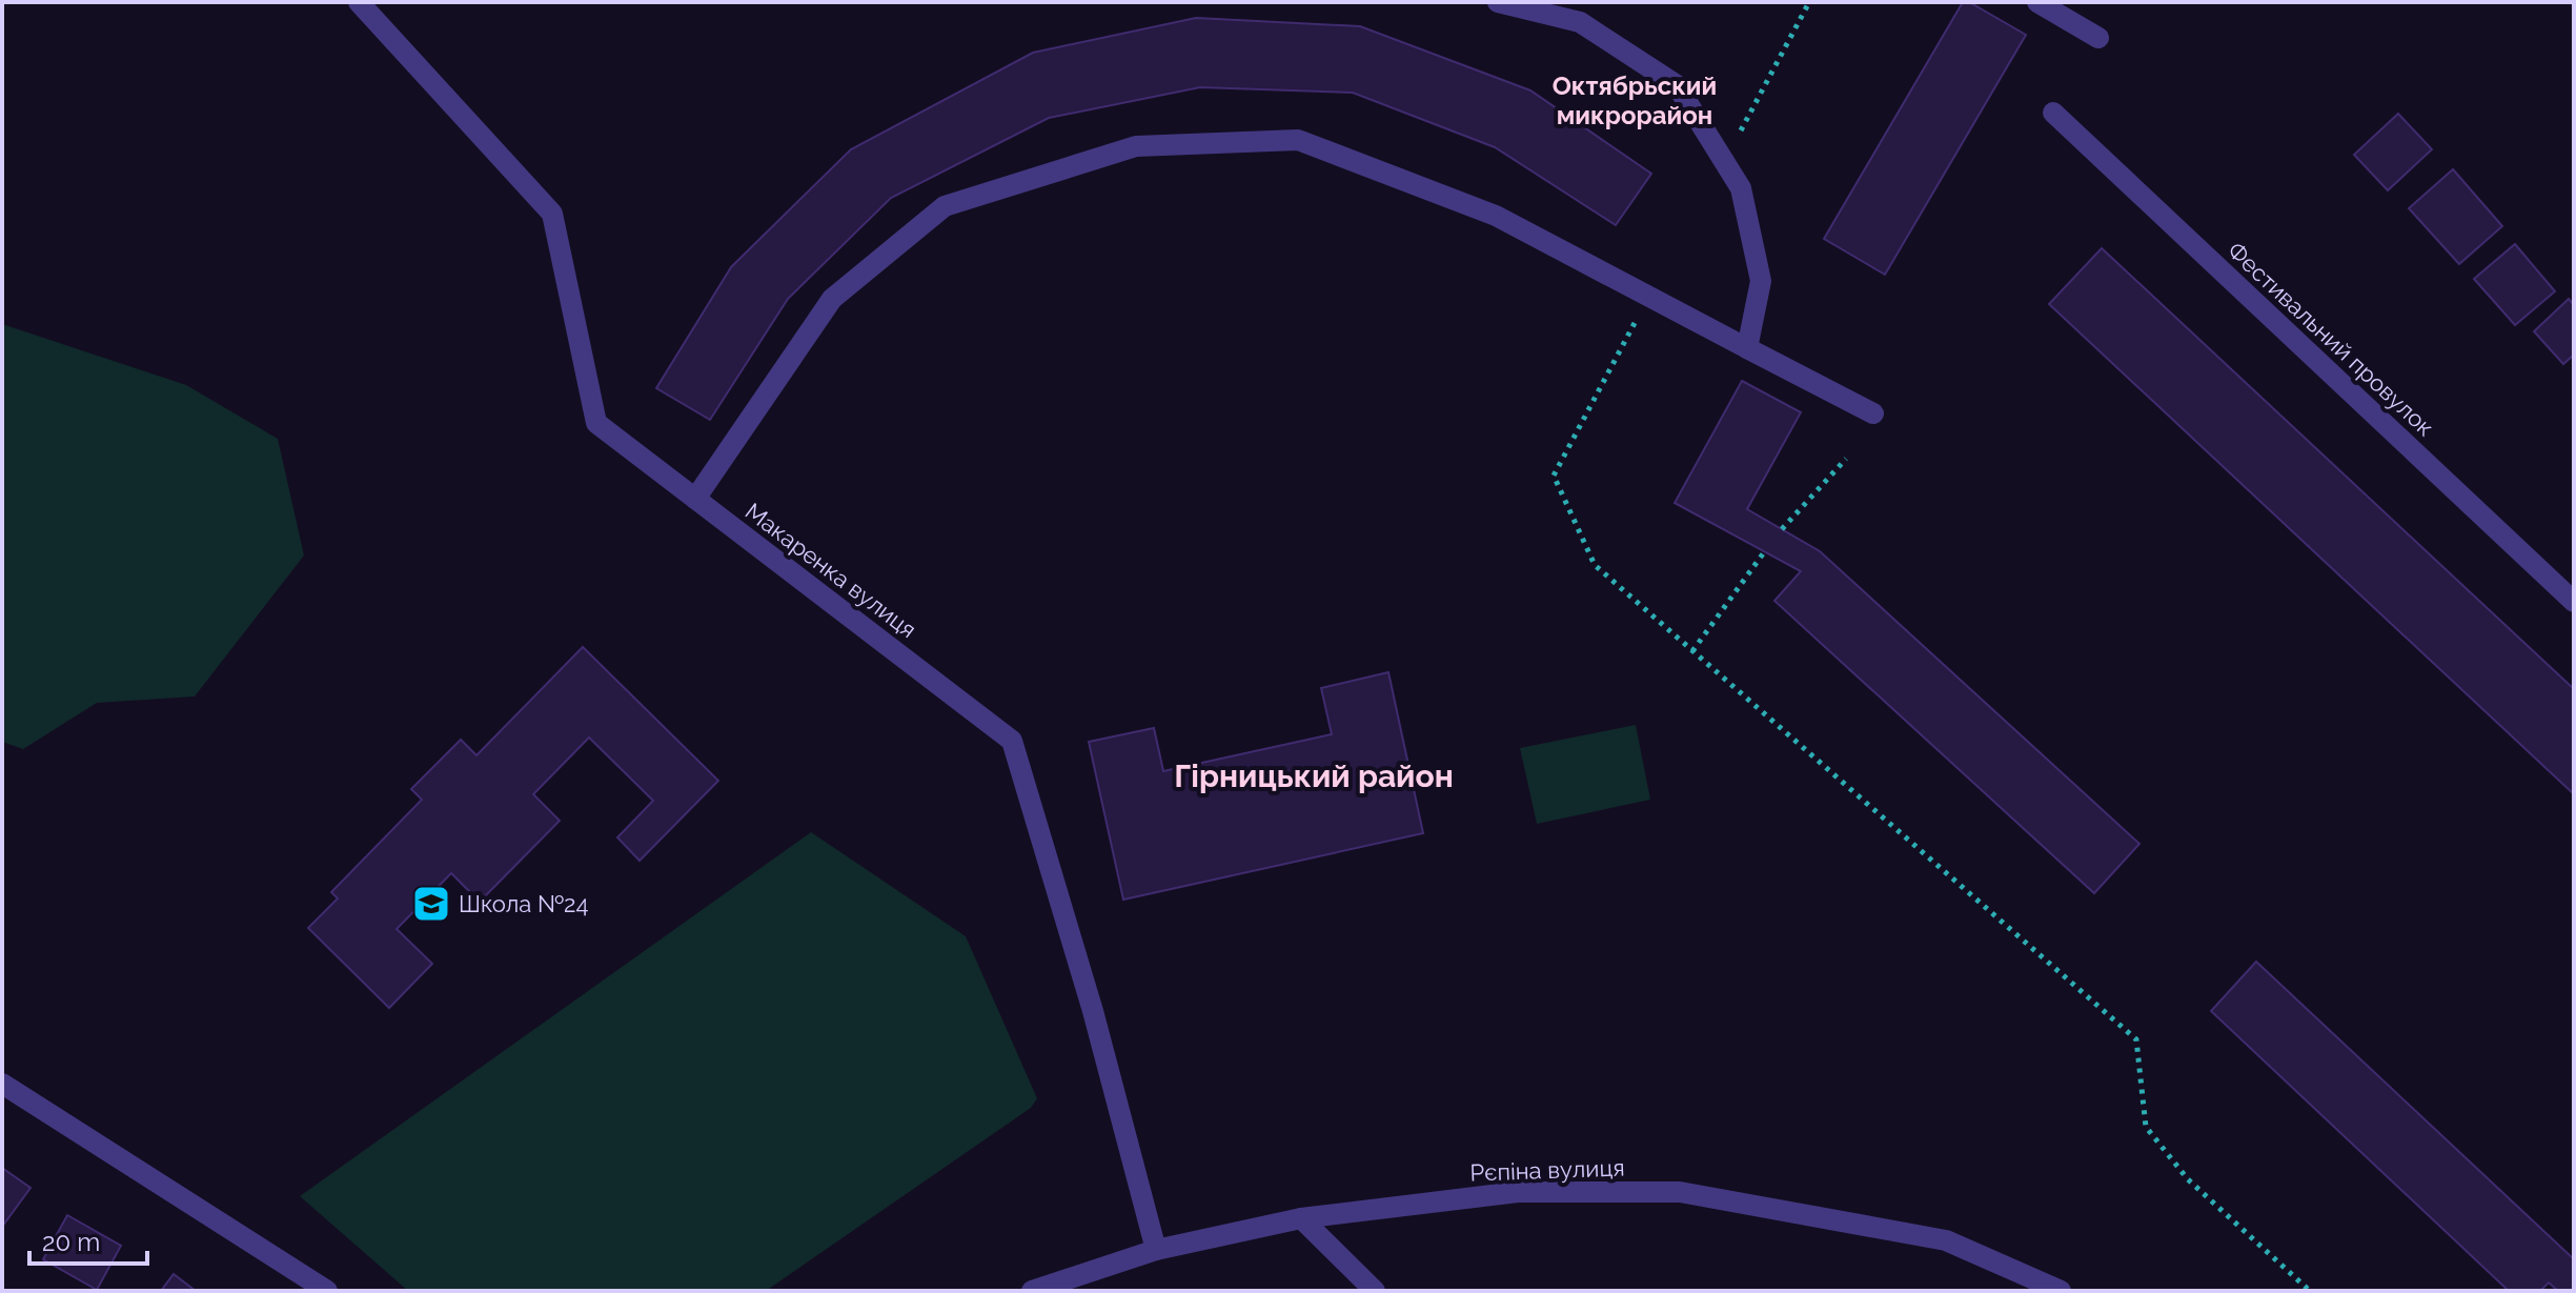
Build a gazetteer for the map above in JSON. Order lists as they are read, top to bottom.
{
  "streets": {
    "street": ["Фестивальний провулок", "Макаренка вулиця", "Рєпіна вулиця"]
  },
  "crossings": [
    ["Макаренка вулиця", "Рєпіна вулиця"]
  ],
  "districts": ["Октябрьский микрорайон", "Гірницький район"],
  "places": {
    "school or university": ["Школа №24"]
  },
  "scale_bar": "20 m"
}
